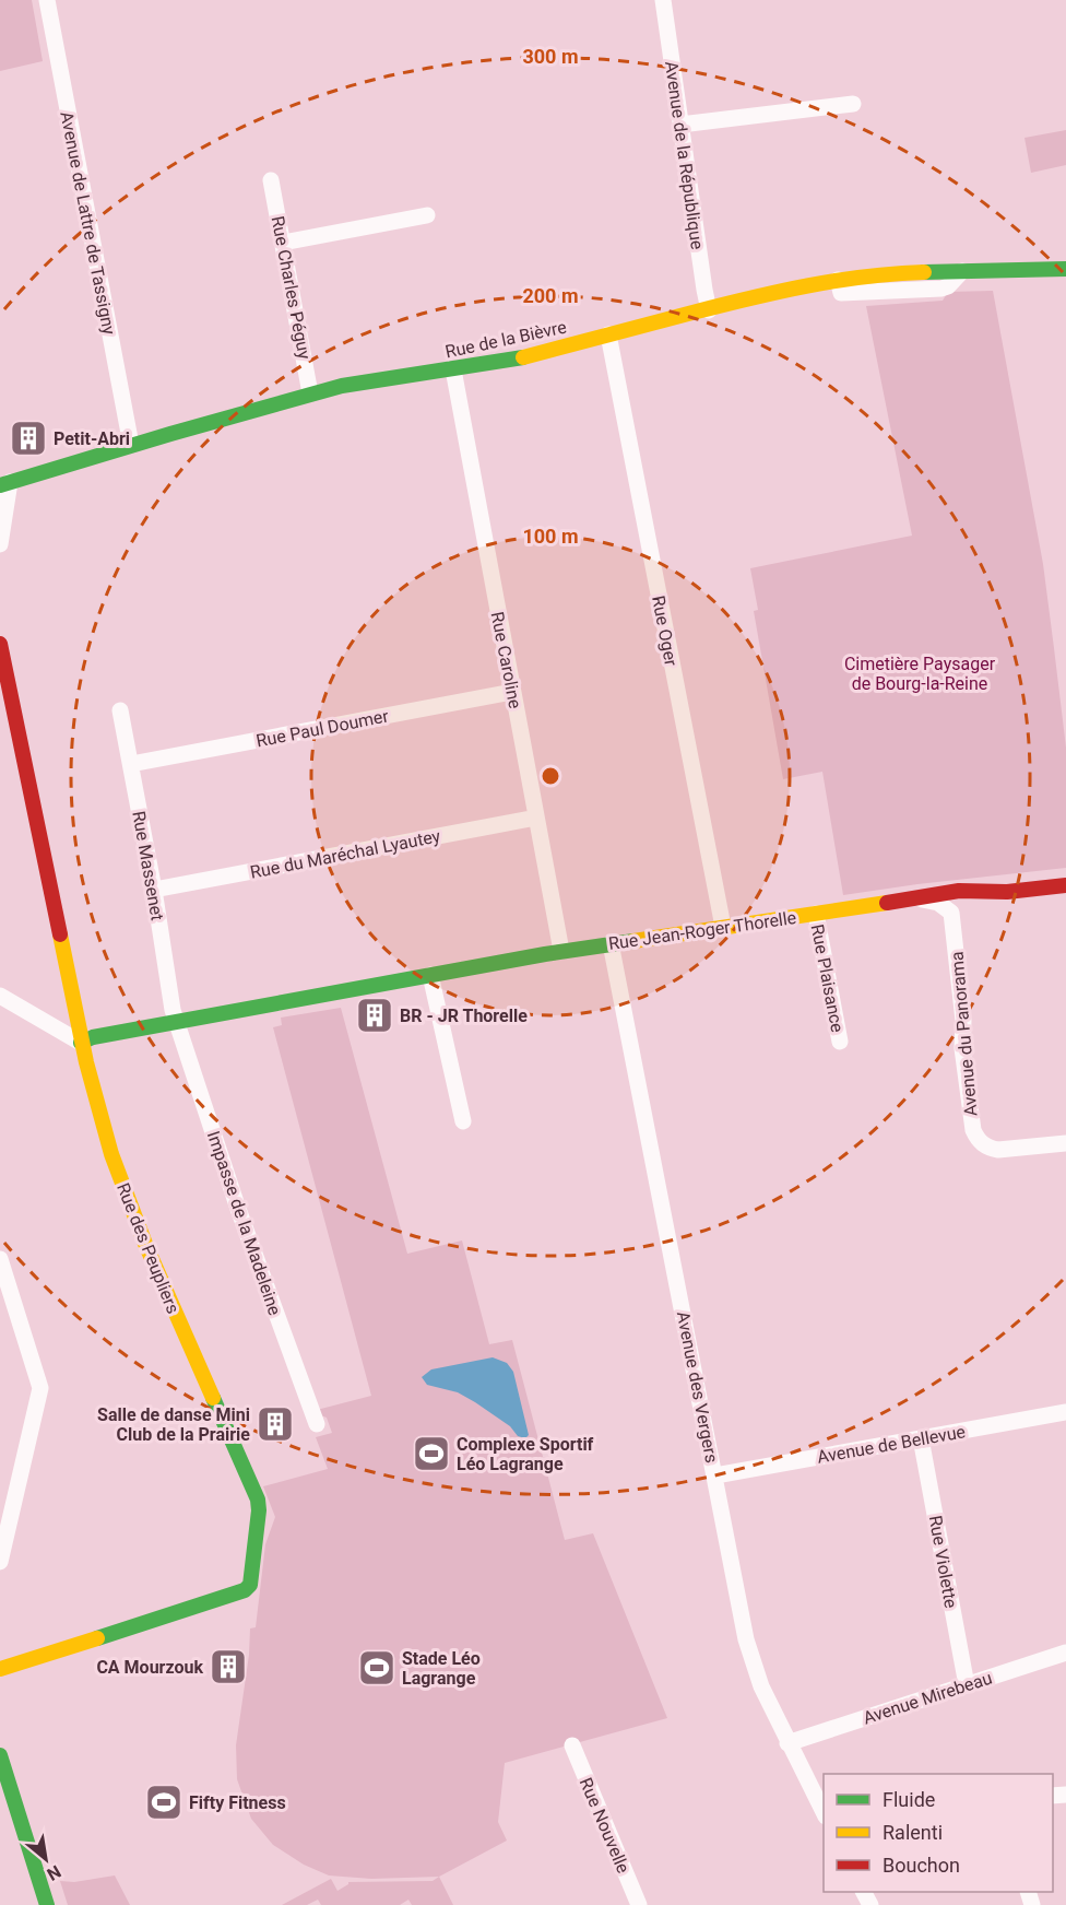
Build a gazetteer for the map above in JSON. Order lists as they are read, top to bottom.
{
  "streets": {
    "street": [
      "Avenue de la République",
      "Avenue de Lattre de Tassigny",
      "Rue Charles Péguy",
      "Rue de la Bièvre",
      "Rue Oger",
      "Rue Caroline",
      "Rue Paul Doumer",
      "Rue du Maréchal Lyautey",
      "Rue Massenet",
      "Rue Jean-Roger Thorelle",
      "Rue Plaisance",
      "Avenue du Panorama",
      "Impasse de la Madeleine",
      "Rue des Peupliers",
      "Avenue des Vergers",
      "Avenue de Bellevue",
      "Rue Violette",
      "Avenue Mirebeau",
      "Rue Nouvelle"
    ]
  },
  "crossings": [
    ["Avenue de la République", "Rue de la Bièvre"],
    ["Avenue de Lattre de Tassigny", "Rue de la Bièvre"],
    ["Rue Charles Péguy", "Rue de la Bièvre"],
    ["Rue de la Bièvre", "Rue Oger"],
    ["Rue de la Bièvre", "Rue Caroline"],
    ["Rue Oger", "Rue Jean-Roger Thorelle"],
    ["Rue Caroline", "Rue Paul Doumer"],
    ["Rue Caroline", "Rue du Maréchal Lyautey"],
    ["Rue Caroline", "Rue Jean-Roger Thorelle"],
    ["Rue Paul Doumer", "Rue Massenet"],
    ["Rue du Maréchal Lyautey", "Rue Massenet"],
    ["Rue Massenet", "Rue Jean-Roger Thorelle"],
    ["Rue Massenet", "Impasse de la Madeleine"],
    ["Rue Jean-Roger Thorelle", "Rue Plaisance"],
    ["Rue Jean-Roger Thorelle", "Impasse de la Madeleine"],
    ["Rue Jean-Roger Thorelle", "Rue des Peupliers"],
    ["Rue Jean-Roger Thorelle", "Avenue des Vergers"],
    ["Avenue des Vergers", "Avenue de Bellevue"],
    ["Avenue des Vergers", "Avenue Mirebeau"],
    ["Avenue de Bellevue", "Rue Violette"],
    ["Rue Violette", "Avenue Mirebeau"]
  ],
  "parks": ["Cimetière Paysager de Bourg-la-Reine"],
  "places": {
    "building": [
      "Petit-Abri",
      "BR - JR Thorelle",
      "Salle de danse Mini Club de la Prairie",
      "CA Mourzouk"
    ],
    "sports": ["Complexe Sportif Léo Lagrange", "Stade Léo Lagrange", "Fifty Fitness"]
  },
  "legend": ["Fluide", "Ralenti", "Bouchon"],
  "north": "bottom right",
  "rings": ["300 m", "200 m", "100 m"]
}
